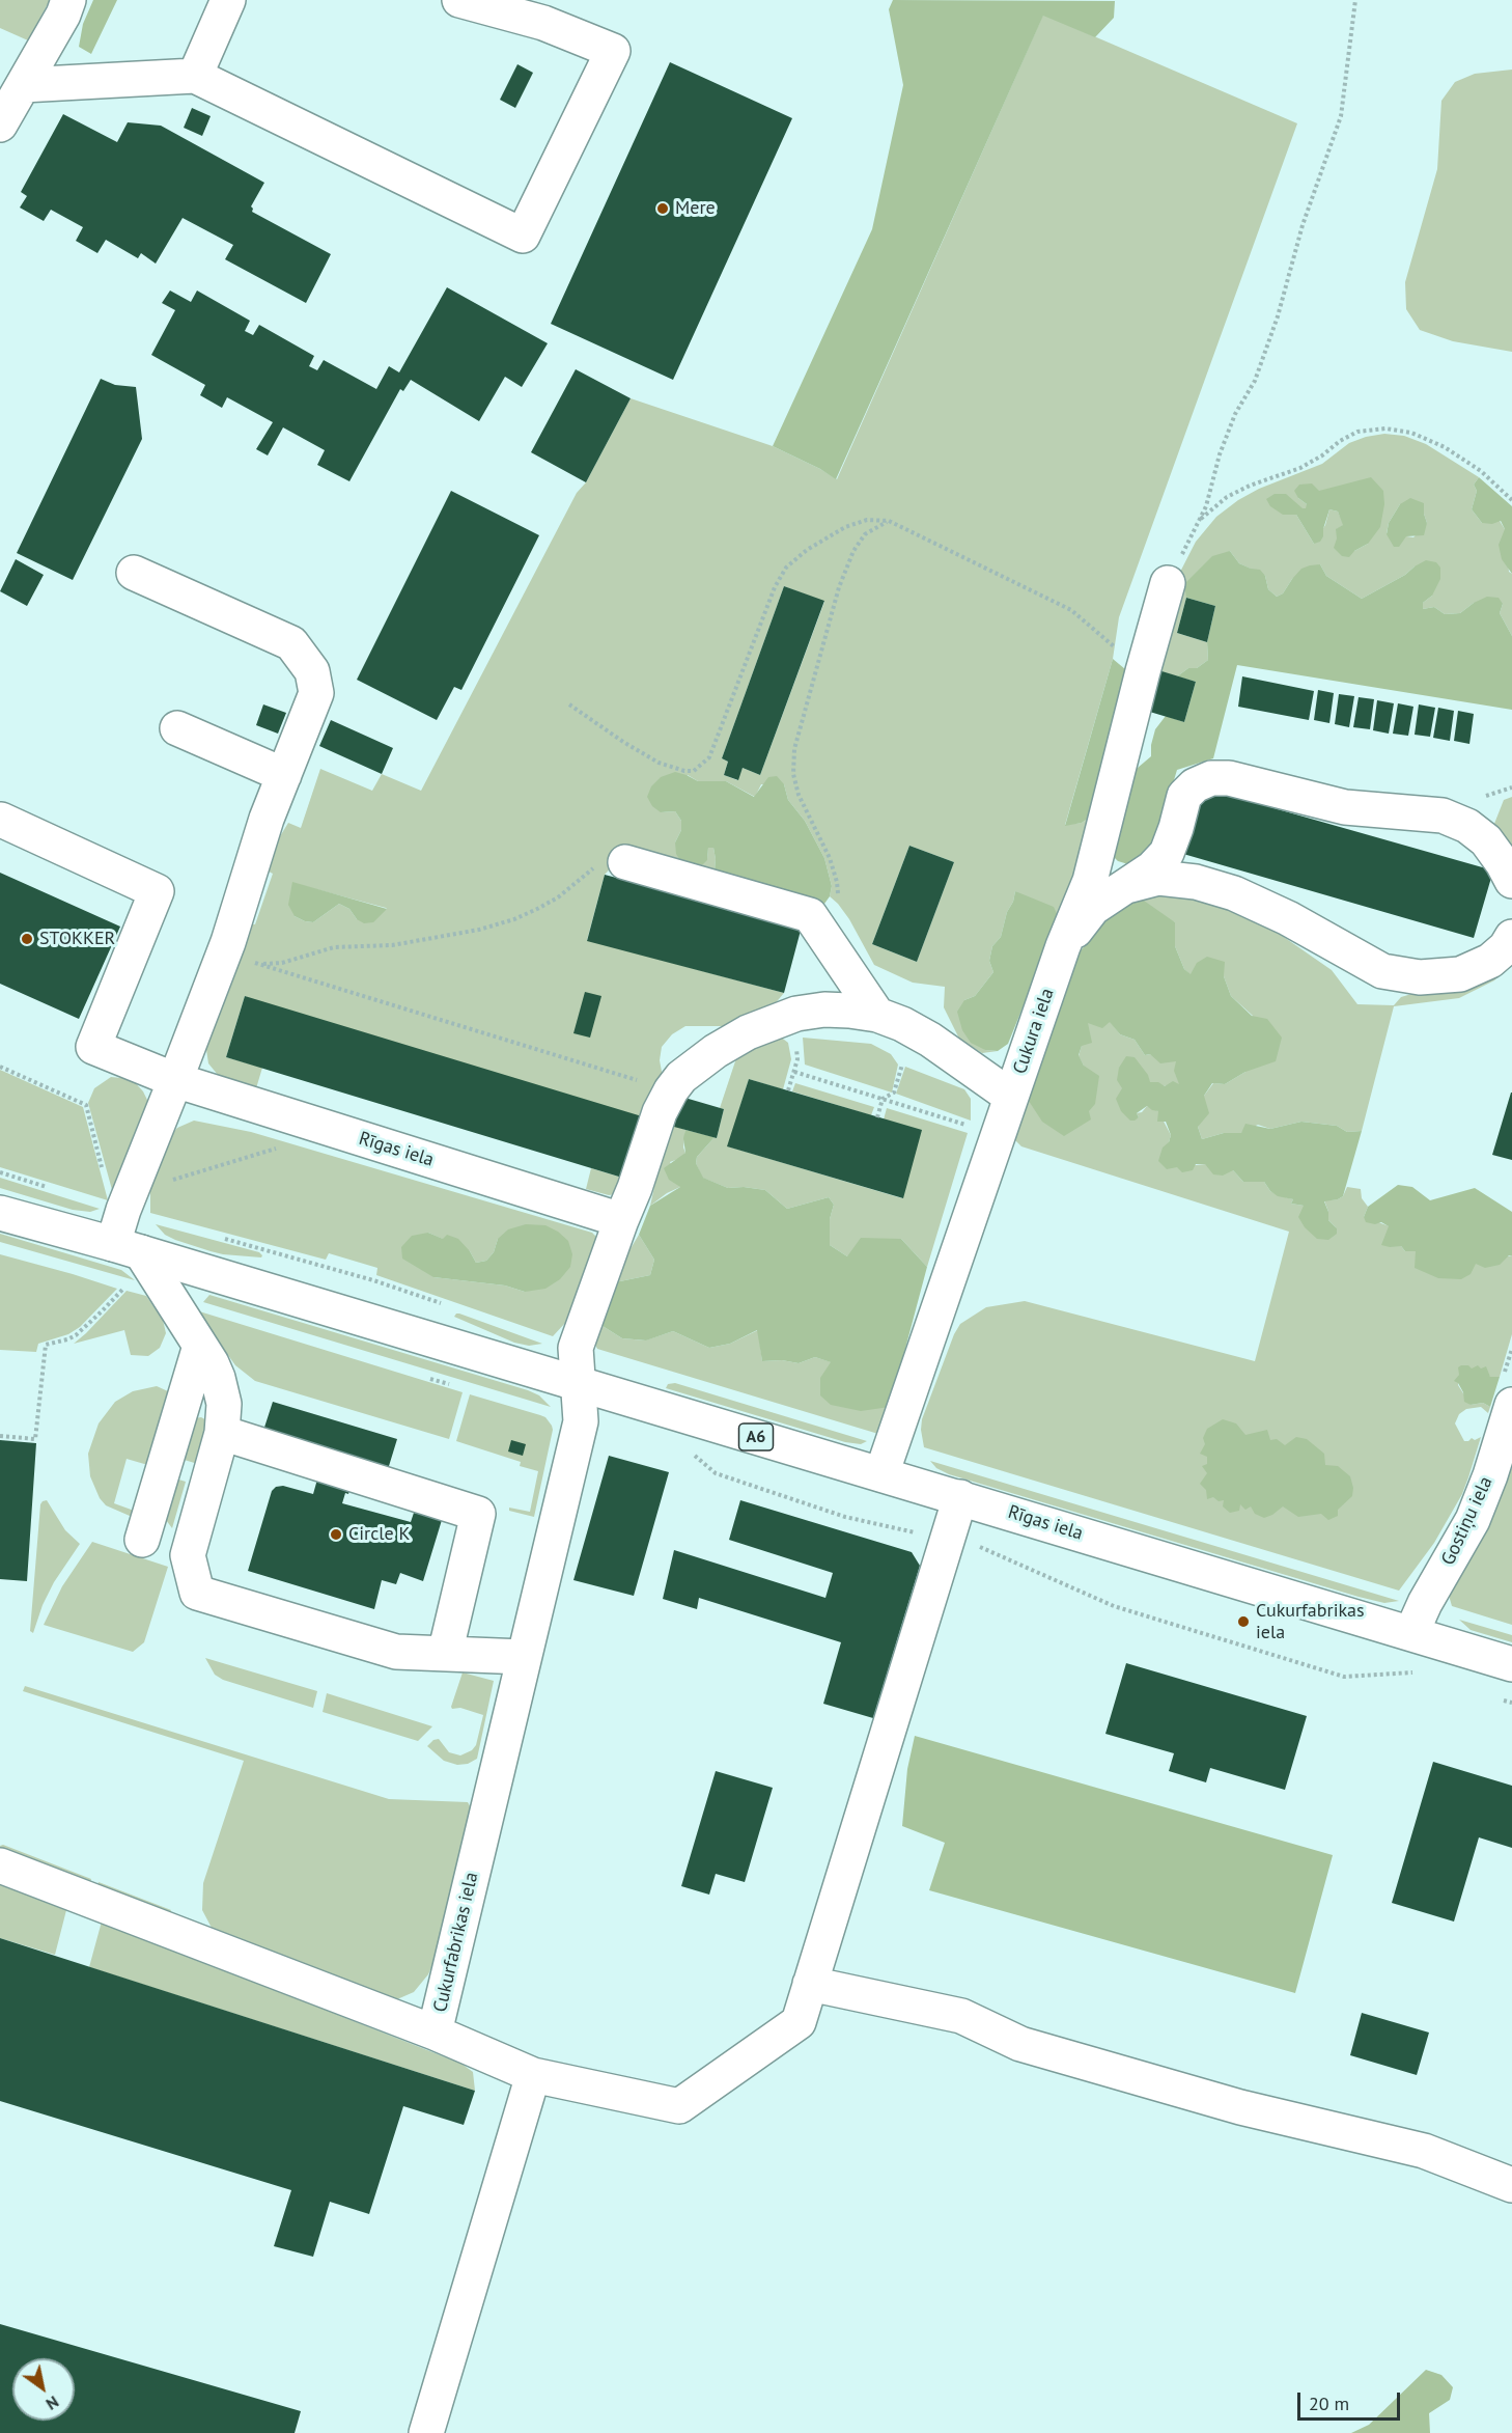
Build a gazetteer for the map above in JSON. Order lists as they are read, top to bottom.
{
  "streets": {
    "main road": [
      "Cukura iela",
      "Rīgas iela",
      "A6",
      "Gostiņu iela",
      "Cukurfabrikas iela"
    ]
  },
  "crossings": [
    ["Cukura iela", "Rīgas iela"],
    ["Rīgas iela", "Gostiņu iela"],
    ["Rīgas iela", "Cukurfabrikas iela"]
  ],
  "places": [
    "Mere",
    "STOKKER",
    "Circle K",
    "Cukurfabrikas iela"
  ],
  "scale_bar": "20 m",
  "north": "bottom right"
}
